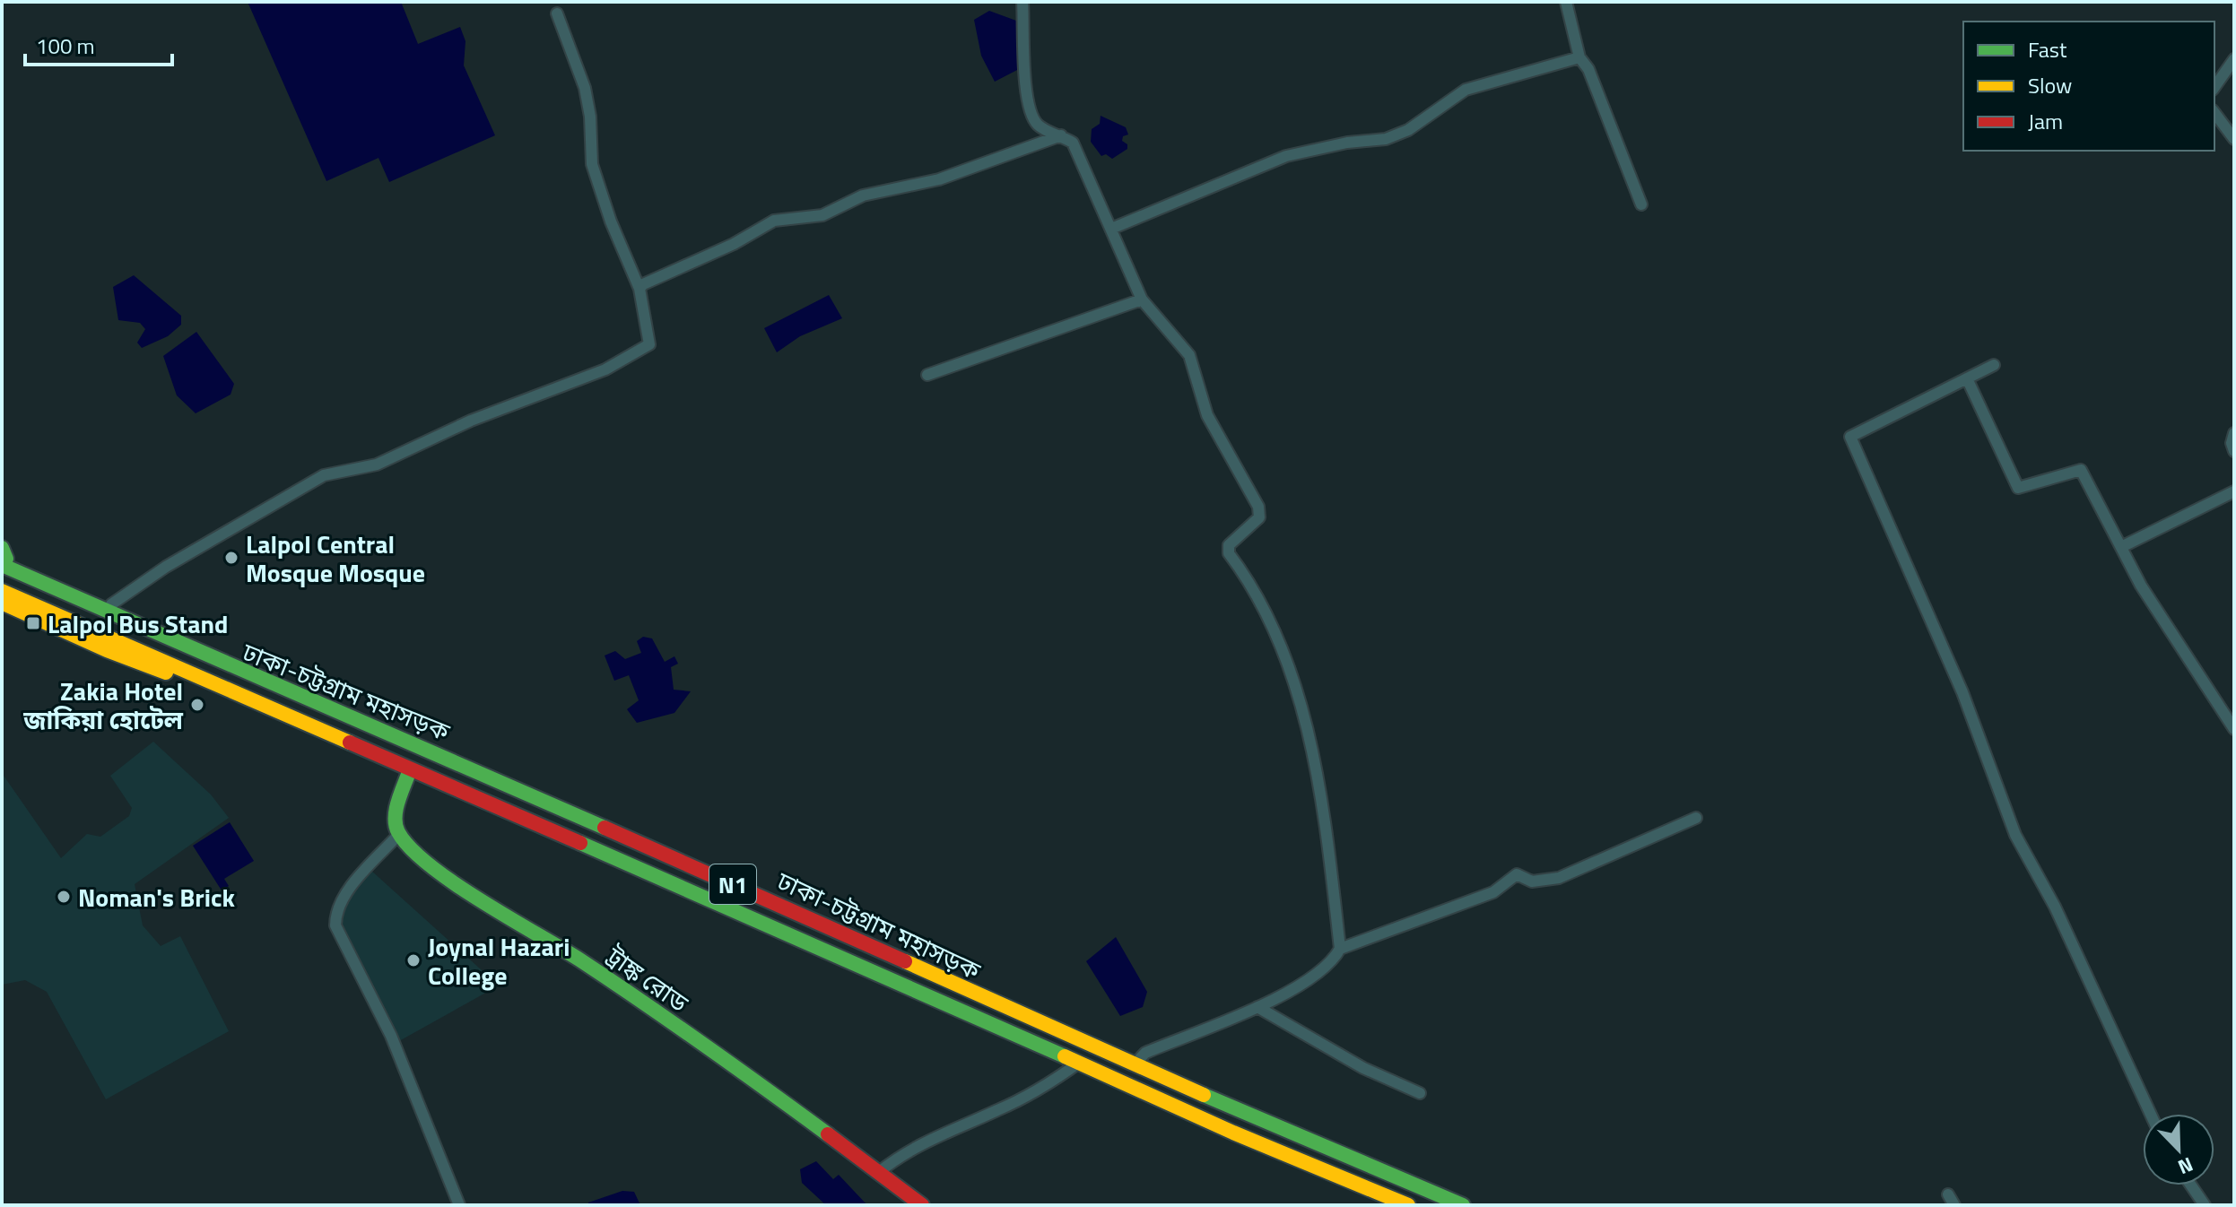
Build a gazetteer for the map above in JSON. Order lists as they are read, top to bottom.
{
  "streets": {
    "main road": ["ঢাকা-চট্টগ্রাম মহাসড়ক", "N1", "ট্রাঙ্ক রোড"]
  },
  "places": {
    "other": [
      "Lalpol Central Mosque Mosque",
      "Zakia Hotel জাকিয়া হোটেল",
      "Noman's Brick",
      "Joynal Hazari College"
    ],
    "transit": ["Lalpol Bus Stand"]
  },
  "legend": ["Fast", "Slow", "Jam"],
  "scale_bar": "100 m",
  "north": "bottom right"
}
